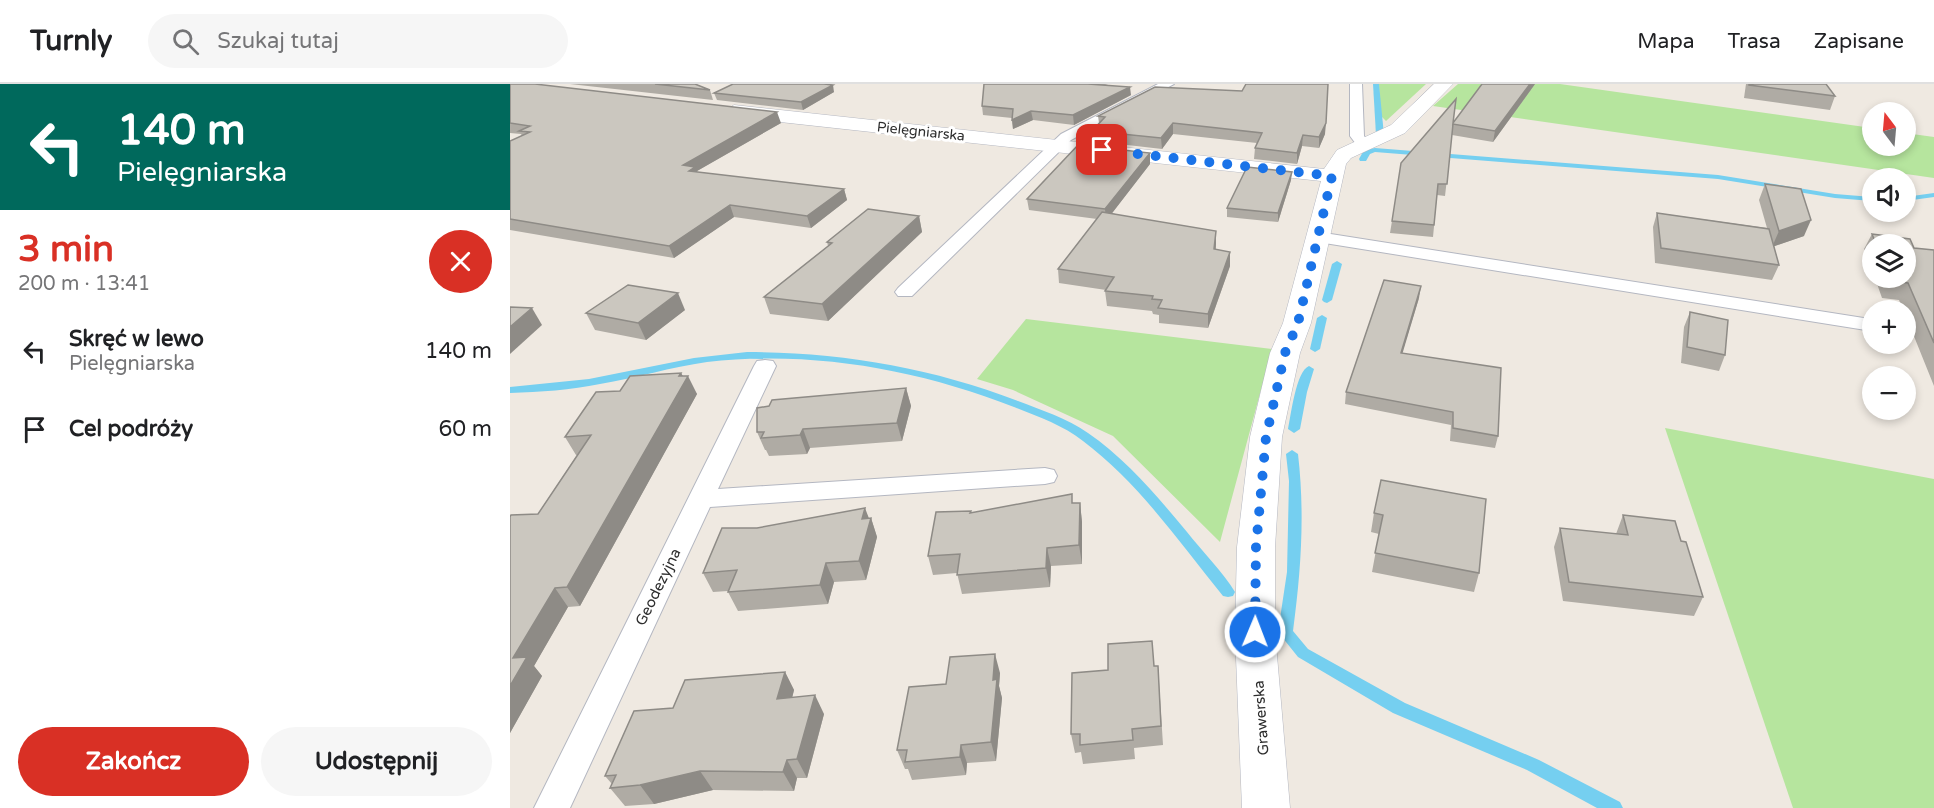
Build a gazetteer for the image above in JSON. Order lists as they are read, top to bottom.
{
  "streets": {
    "street": ["Pielęgniarska", "Grawerska"],
    "lane": ["Geodezyjna"]
  },
  "crossings": [
    ["Pielęgniarska", "Grawerska"]
  ],
  "north": "top",
  "page": {
    "header": "Turnly",
    "search": "Szukaj tutaj",
    "nav": ["Mapa", "Trasa", "Zapisane"],
    "turn": ["140 m", "Pielęgniarska"],
    "map_buttons": ["+", "−"],
    "heading": ["3 min", "200 m · 13:41"],
    "list": [
      {
        "name": "Skręć w lewo",
        "note": "Pielęgniarska",
        "value": "140 m"
      },
      {
        "name": "Cel podróży",
        "value": "60 m"
      }
    ],
    "buttons": ["Zakończ", "Udostępnij"]
  }
}
